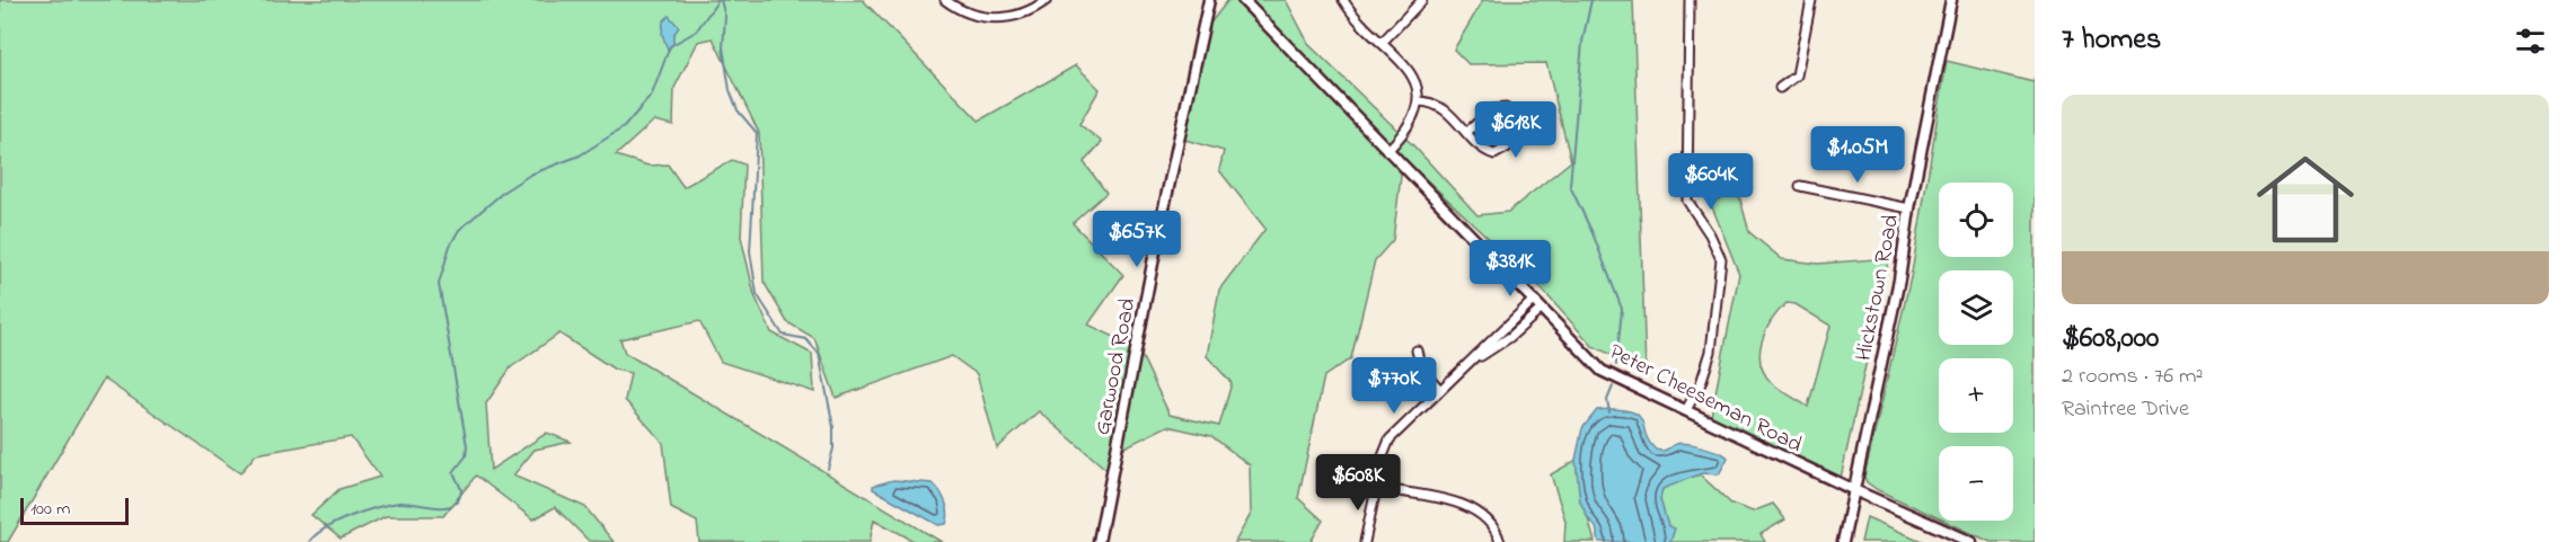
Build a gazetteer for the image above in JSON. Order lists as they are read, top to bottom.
{
  "streets": {
    "street": ["Hickstown Road", "Garwood Road", "Peter Cheeseman Road"]
  },
  "crossings": [
    ["Hickstown Road", "Peter Cheeseman Road"]
  ],
  "scale_bar": "100 m",
  "page": {
    "heading": "7 homes",
    "list": [
      {
        "name": "$608,000",
        "note": "2 rooms · 76 m² · Raintree Drive"
      }
    ],
    "price": [
      "$618K",
      "$1.05M",
      "$604K",
      "$657K",
      "$381K",
      "$770K",
      "$608K"
    ],
    "map_buttons": ["+", "−"],
    "scale": "100 m"
  }
}
